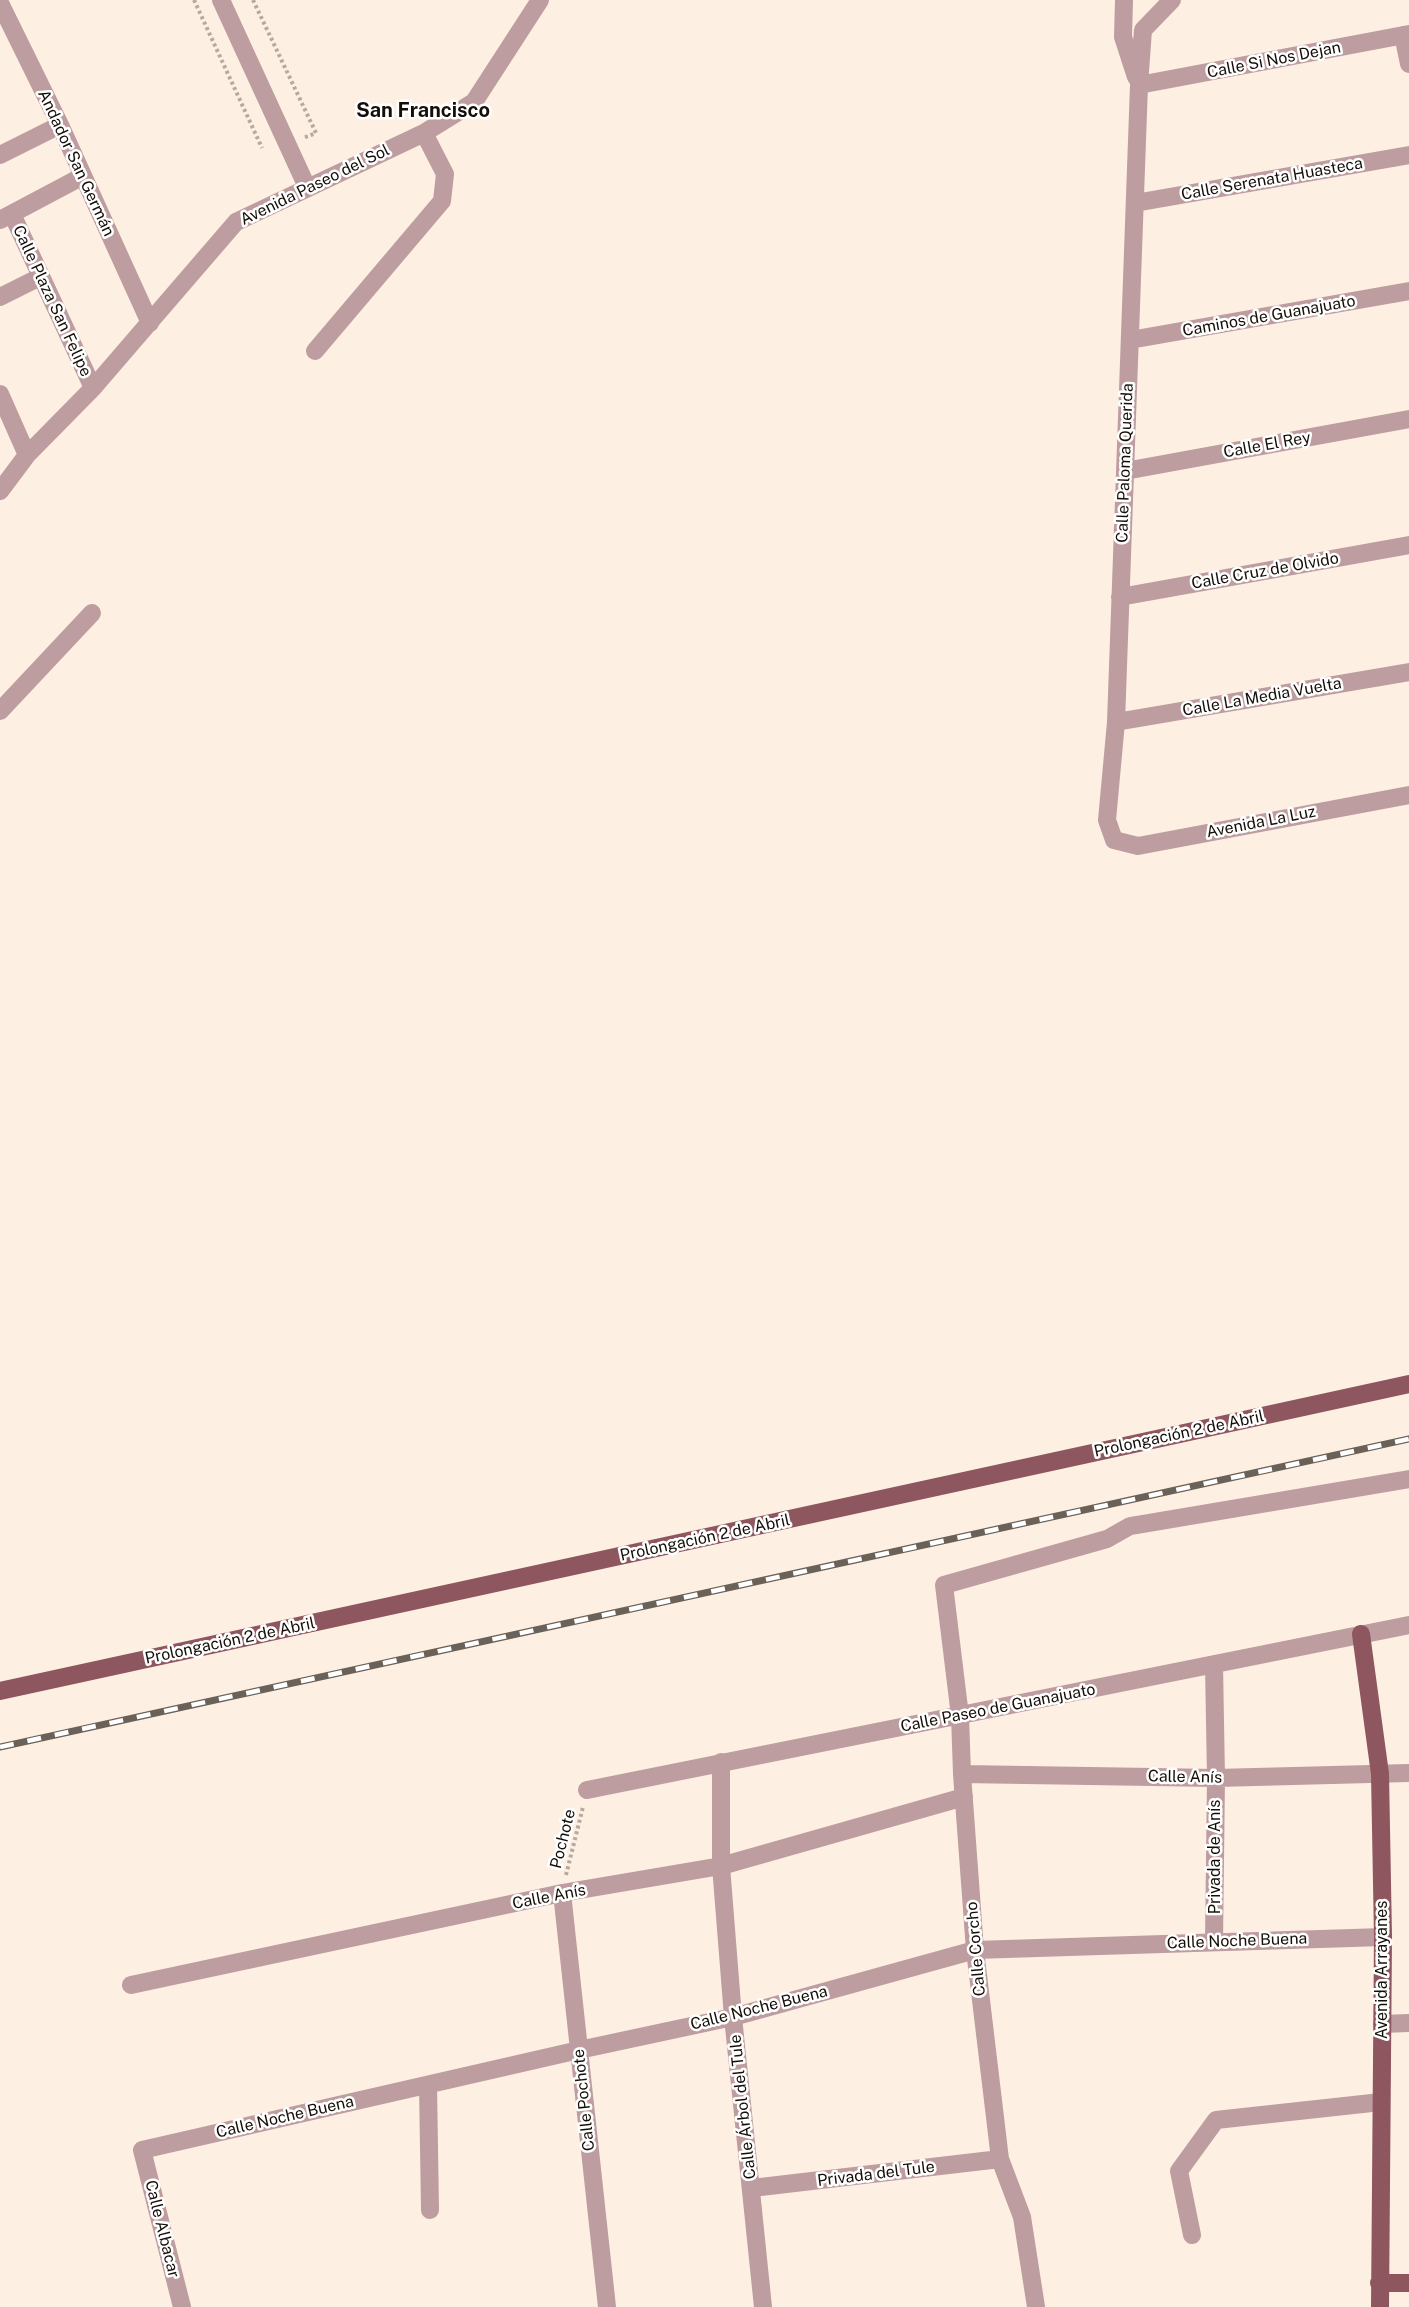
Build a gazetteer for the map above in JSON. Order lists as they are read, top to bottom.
{
  "streets": {
    "main road": ["Prolongación 2 de Abril", "Avenida Arrayanes"],
    "street": [
      "Calle Si Nos Dejan",
      "Andador San Germán",
      "Calle Serenata Huasteca",
      "Avenida Paseo del Sol",
      "Calle Plaza San Felipe",
      "Caminos de Guanajuato",
      "Calle El Rey",
      "Calle Paloma Querida",
      "Calle Cruz de Olvido",
      "Calle La Media Vuelta",
      "Avenida La Luz",
      "Calle Paseo de Guanajuato",
      "Calle Anís",
      "Privada de Anís",
      "Calle Noche Buena",
      "Calle Corcho",
      "Calle Pochote",
      "Calle Árbol del Tule",
      "Privada del Tule",
      "Calle Albacar"
    ],
    "path": ["Pochote"]
  },
  "crossings": [
    ["Calle Si Nos Dejan", "Calle Paloma Querida"],
    ["Andador San Germán", "Avenida Paseo del Sol"],
    ["Calle Serenata Huasteca", "Calle Paloma Querida"],
    ["Avenida Paseo del Sol", "Calle Plaza San Felipe"],
    ["Caminos de Guanajuato", "Calle Paloma Querida"],
    ["Calle El Rey", "Calle Paloma Querida"],
    ["Calle Paloma Querida", "Calle Cruz de Olvido"],
    ["Calle Paloma Querida", "Calle La Media Vuelta"],
    ["Calle Paloma Querida", "Avenida La Luz"],
    ["Calle Paseo de Guanajuato", "Pochote"],
    ["Calle Paseo de Guanajuato", "Privada de Anís"],
    ["Calle Paseo de Guanajuato", "Calle Corcho"],
    ["Calle Paseo de Guanajuato", "Avenida Arrayanes"],
    ["Calle Paseo de Guanajuato", "Calle Árbol del Tule"],
    ["Calle Anís", "Pochote"],
    ["Calle Anís", "Privada de Anís"],
    ["Calle Anís", "Calle Corcho"],
    ["Calle Anís", "Avenida Arrayanes"],
    ["Calle Anís", "Calle Pochote"],
    ["Calle Anís", "Calle Árbol del Tule"],
    ["Pochote", "Calle Pochote"],
    ["Privada de Anís", "Calle Noche Buena"],
    ["Calle Noche Buena", "Calle Corcho"],
    ["Calle Noche Buena", "Avenida Arrayanes"],
    ["Calle Noche Buena", "Calle Pochote"],
    ["Calle Noche Buena", "Calle Árbol del Tule"],
    ["Calle Noche Buena", "Calle Albacar"],
    ["Calle Corcho", "Privada del Tule"],
    ["Calle Árbol del Tule", "Privada del Tule"]
  ],
  "districts": ["San Francisco"]
}
